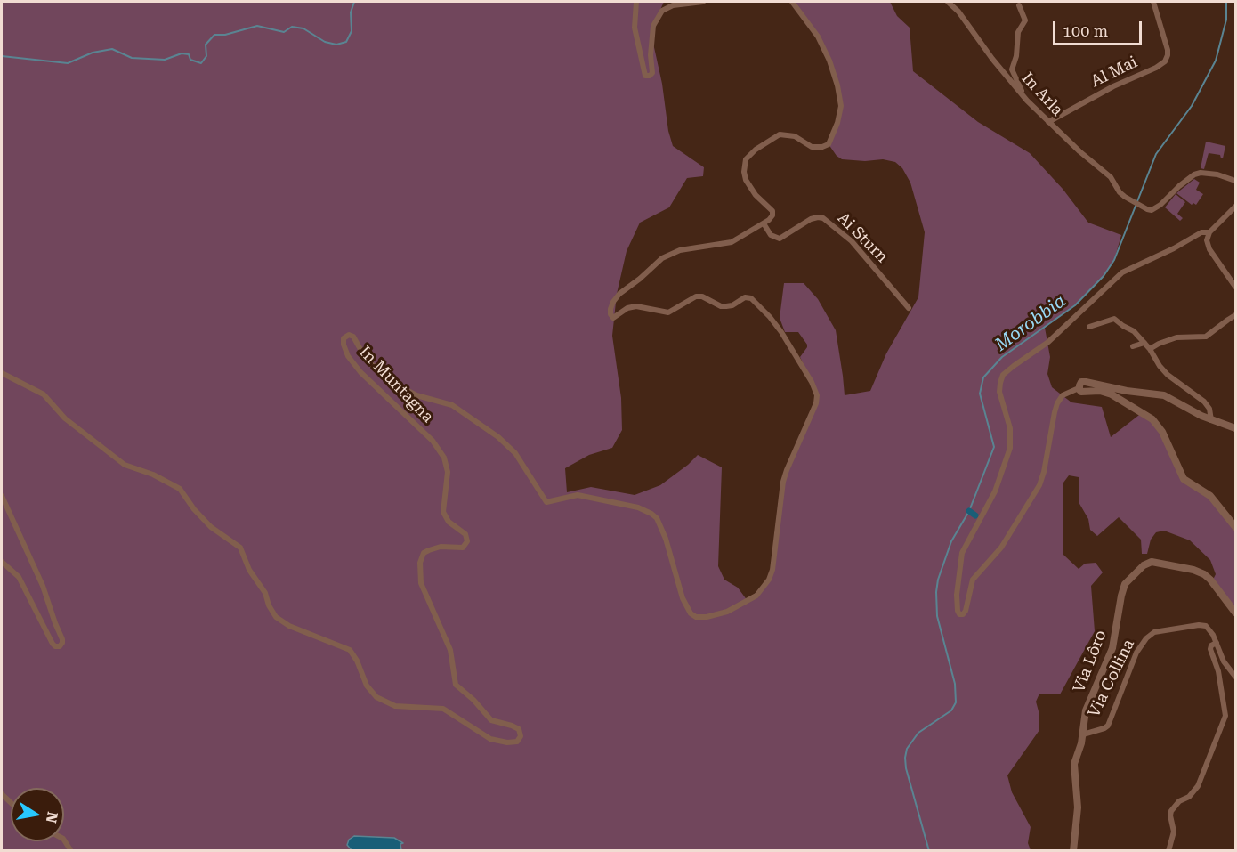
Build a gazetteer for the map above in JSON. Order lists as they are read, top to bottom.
{
  "streets": {
    "street": [
      "Al Mai",
      "In Arla",
      "Ai Sturn",
      "In Muntagna",
      "Via Lôro",
      "Via Collina"
    ]
  },
  "crossings": [
    ["Al Mai", "In Arla"],
    ["Ai Sturn", "In Muntagna"],
    ["Via Lôro", "Via Collina"]
  ],
  "water": ["Morobbia"],
  "scale_bar": "100 m",
  "north": "right"
}
